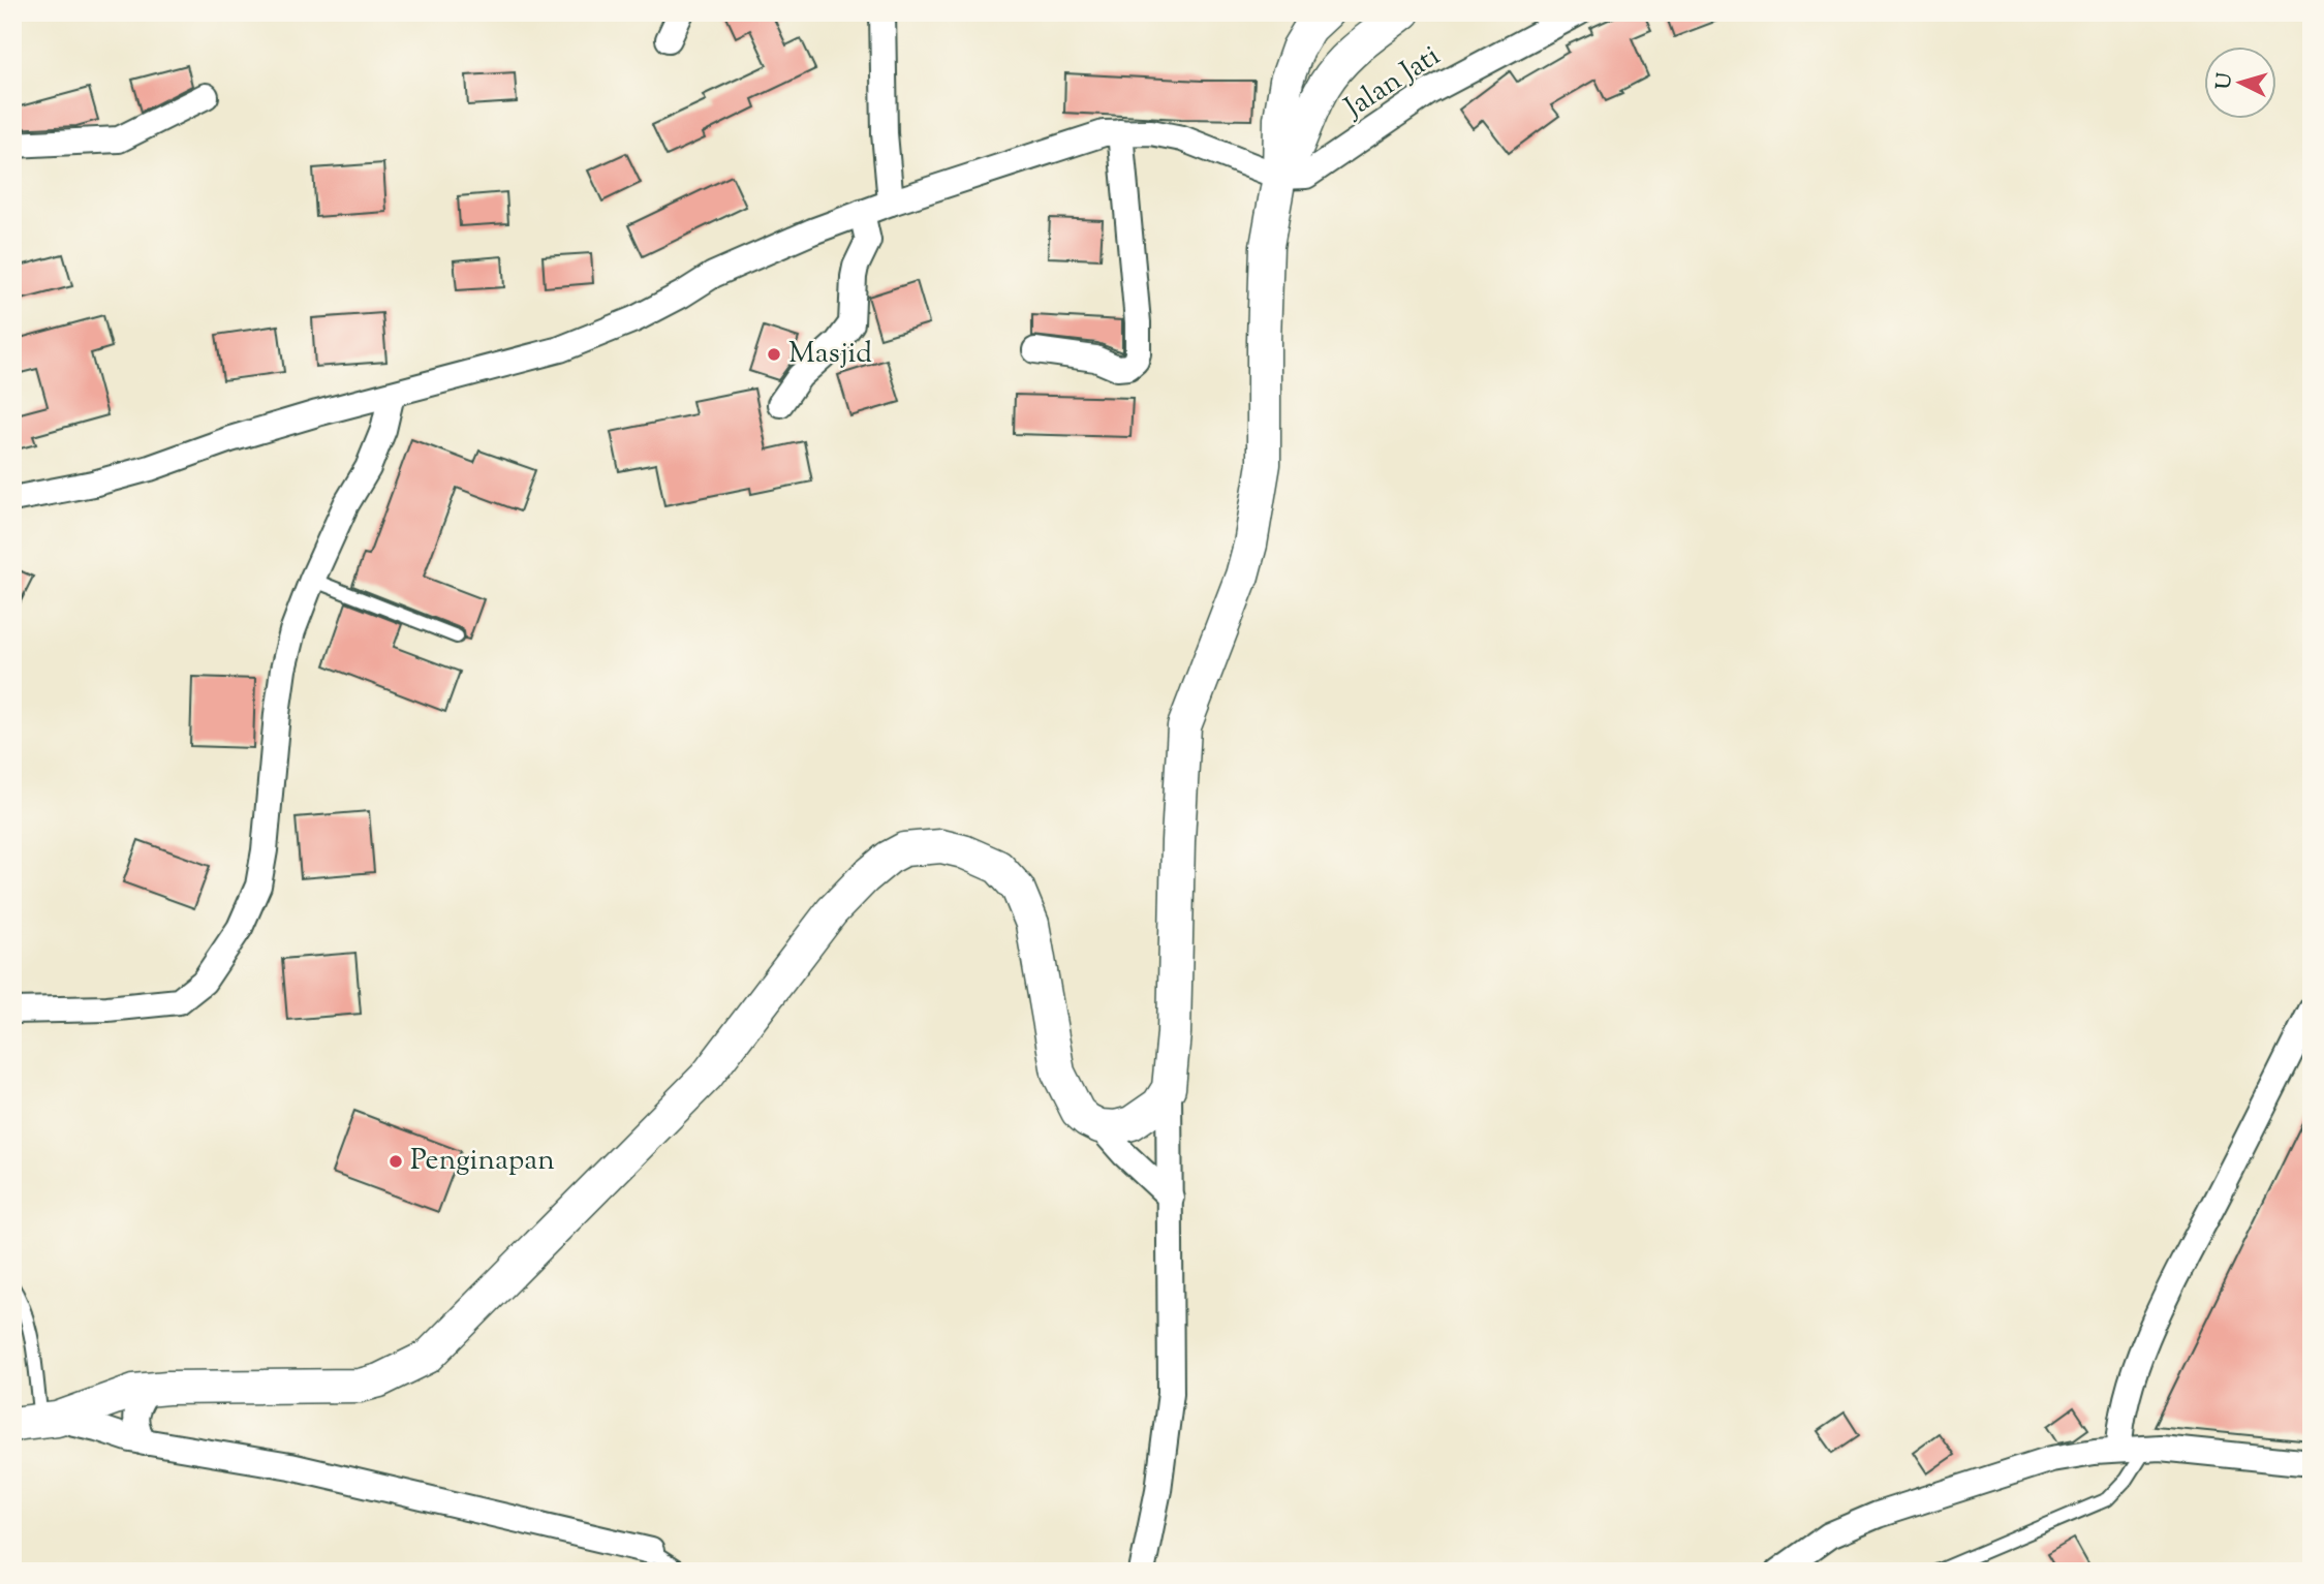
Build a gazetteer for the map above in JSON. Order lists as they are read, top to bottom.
{
  "streets": {
    "street": ["Jalan Jati"]
  },
  "places": ["Masjid", "Penginapan"],
  "north": "left"
}
